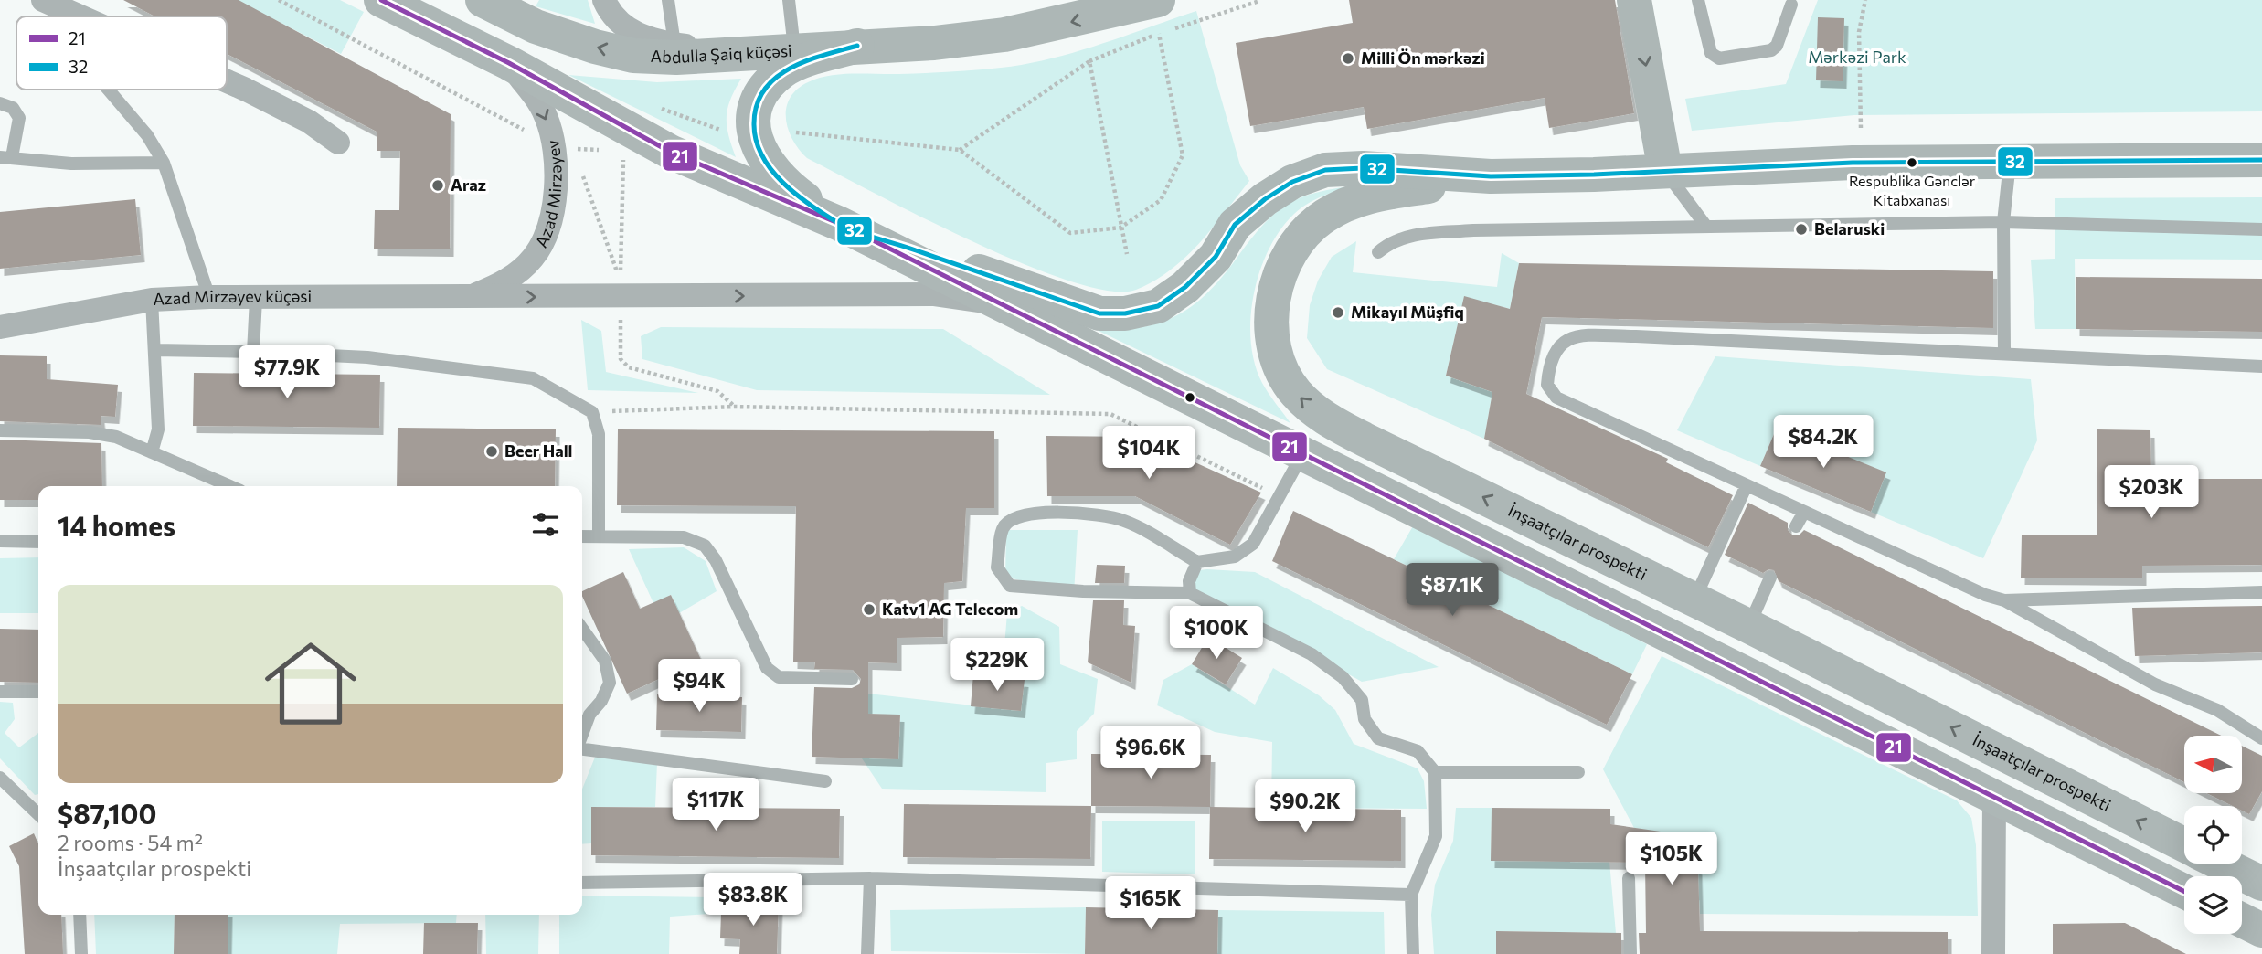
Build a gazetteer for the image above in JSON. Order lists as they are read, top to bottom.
{
  "streets": {
    "main road": ["Abdulla Şaiq küçəsi", "İnşaatçılar prospekti"],
    "street": ["Azad Mirzəyev", "Azad Mirzəyev küçəsi"]
  },
  "crossings": [
    ["Azad Mirzəyev", "Azad Mirzəyev küçəsi"]
  ],
  "one_way": ["Azad Mirzəyev", "Azad Mirzəyev küçəsi"],
  "parks": ["Mərkəzi Park"],
  "places": [
    "Milli Ön mərkəzi",
    "Respublika Gənclər Kitabxanası",
    "Araz",
    "Belaruski",
    "Mikayıl Müşfiq",
    "Beer Hall",
    "Katv1 AG Telecom"
  ],
  "lines": ["transit line 21", "transit line 32"],
  "legend": ["21", "32"],
  "north": "left",
  "page": {
    "price": [
      "$77.9K",
      "$84.2K",
      "$104K",
      "$203K",
      "$87.1K",
      "$100K",
      "$229K",
      "$94K",
      "$96.6K",
      "$117K",
      "$90.2K",
      "$105K",
      "$83.8K",
      "$165K"
    ],
    "heading": "14 homes",
    "list": [
      {
        "name": "$87,100",
        "note": "2 rooms · 54 m² · İnşaatçılar prospekti"
      }
    ]
  }
}
